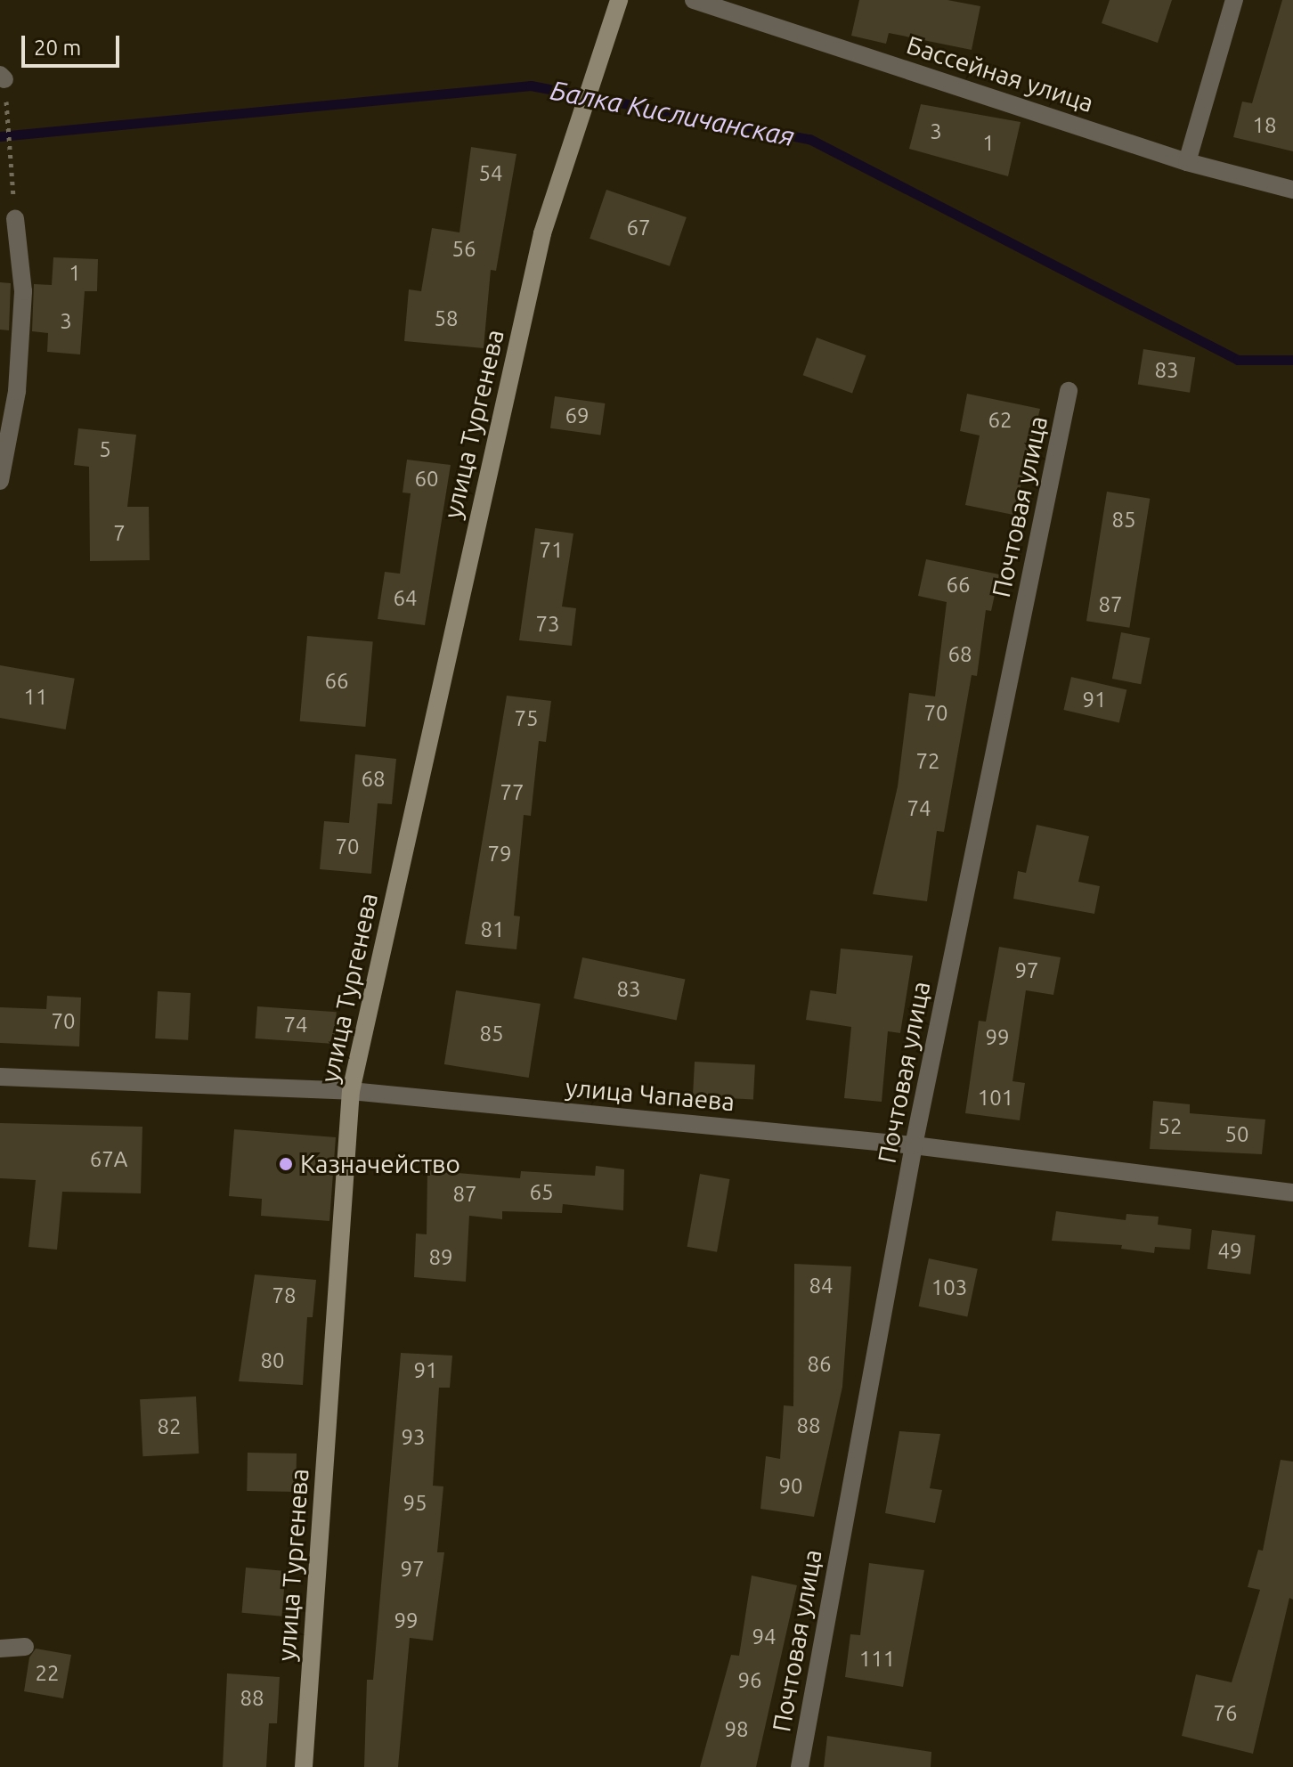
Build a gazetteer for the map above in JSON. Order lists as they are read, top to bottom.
{
  "streets": {
    "main road": ["улица Тургенева"],
    "street": ["Бассейная улица", "Почтовая улица", "улица Чапаева"]
  },
  "crossings": [
    ["улица Тургенева", "улица Чапаева"],
    ["Почтовая улица", "улица Чапаева"]
  ],
  "water": ["Балка Кисличанская"],
  "places": ["Казначейство"],
  "house_numbers": [
    "18",
    "3",
    "1",
    "54",
    "67",
    "56",
    "1",
    "58",
    "3",
    "83",
    "69",
    "62",
    "5",
    "60",
    "85",
    "7",
    "71",
    "66",
    "64",
    "87",
    "73",
    "68",
    "66",
    "11",
    "91",
    "70",
    "75",
    "72",
    "68",
    "77",
    "74",
    "70",
    "79",
    "81",
    "97",
    "83",
    "70",
    "74",
    "85",
    "99",
    "101",
    "52",
    "50",
    "67А",
    "65",
    "87",
    "49",
    "89",
    "84",
    "103",
    "78",
    "80",
    "86",
    "91",
    "88",
    "82",
    "93",
    "90",
    "95",
    "97",
    "99",
    "94",
    "111",
    "22",
    "96",
    "88",
    "76",
    "98"
  ],
  "scale_bar": "20 m"
}
